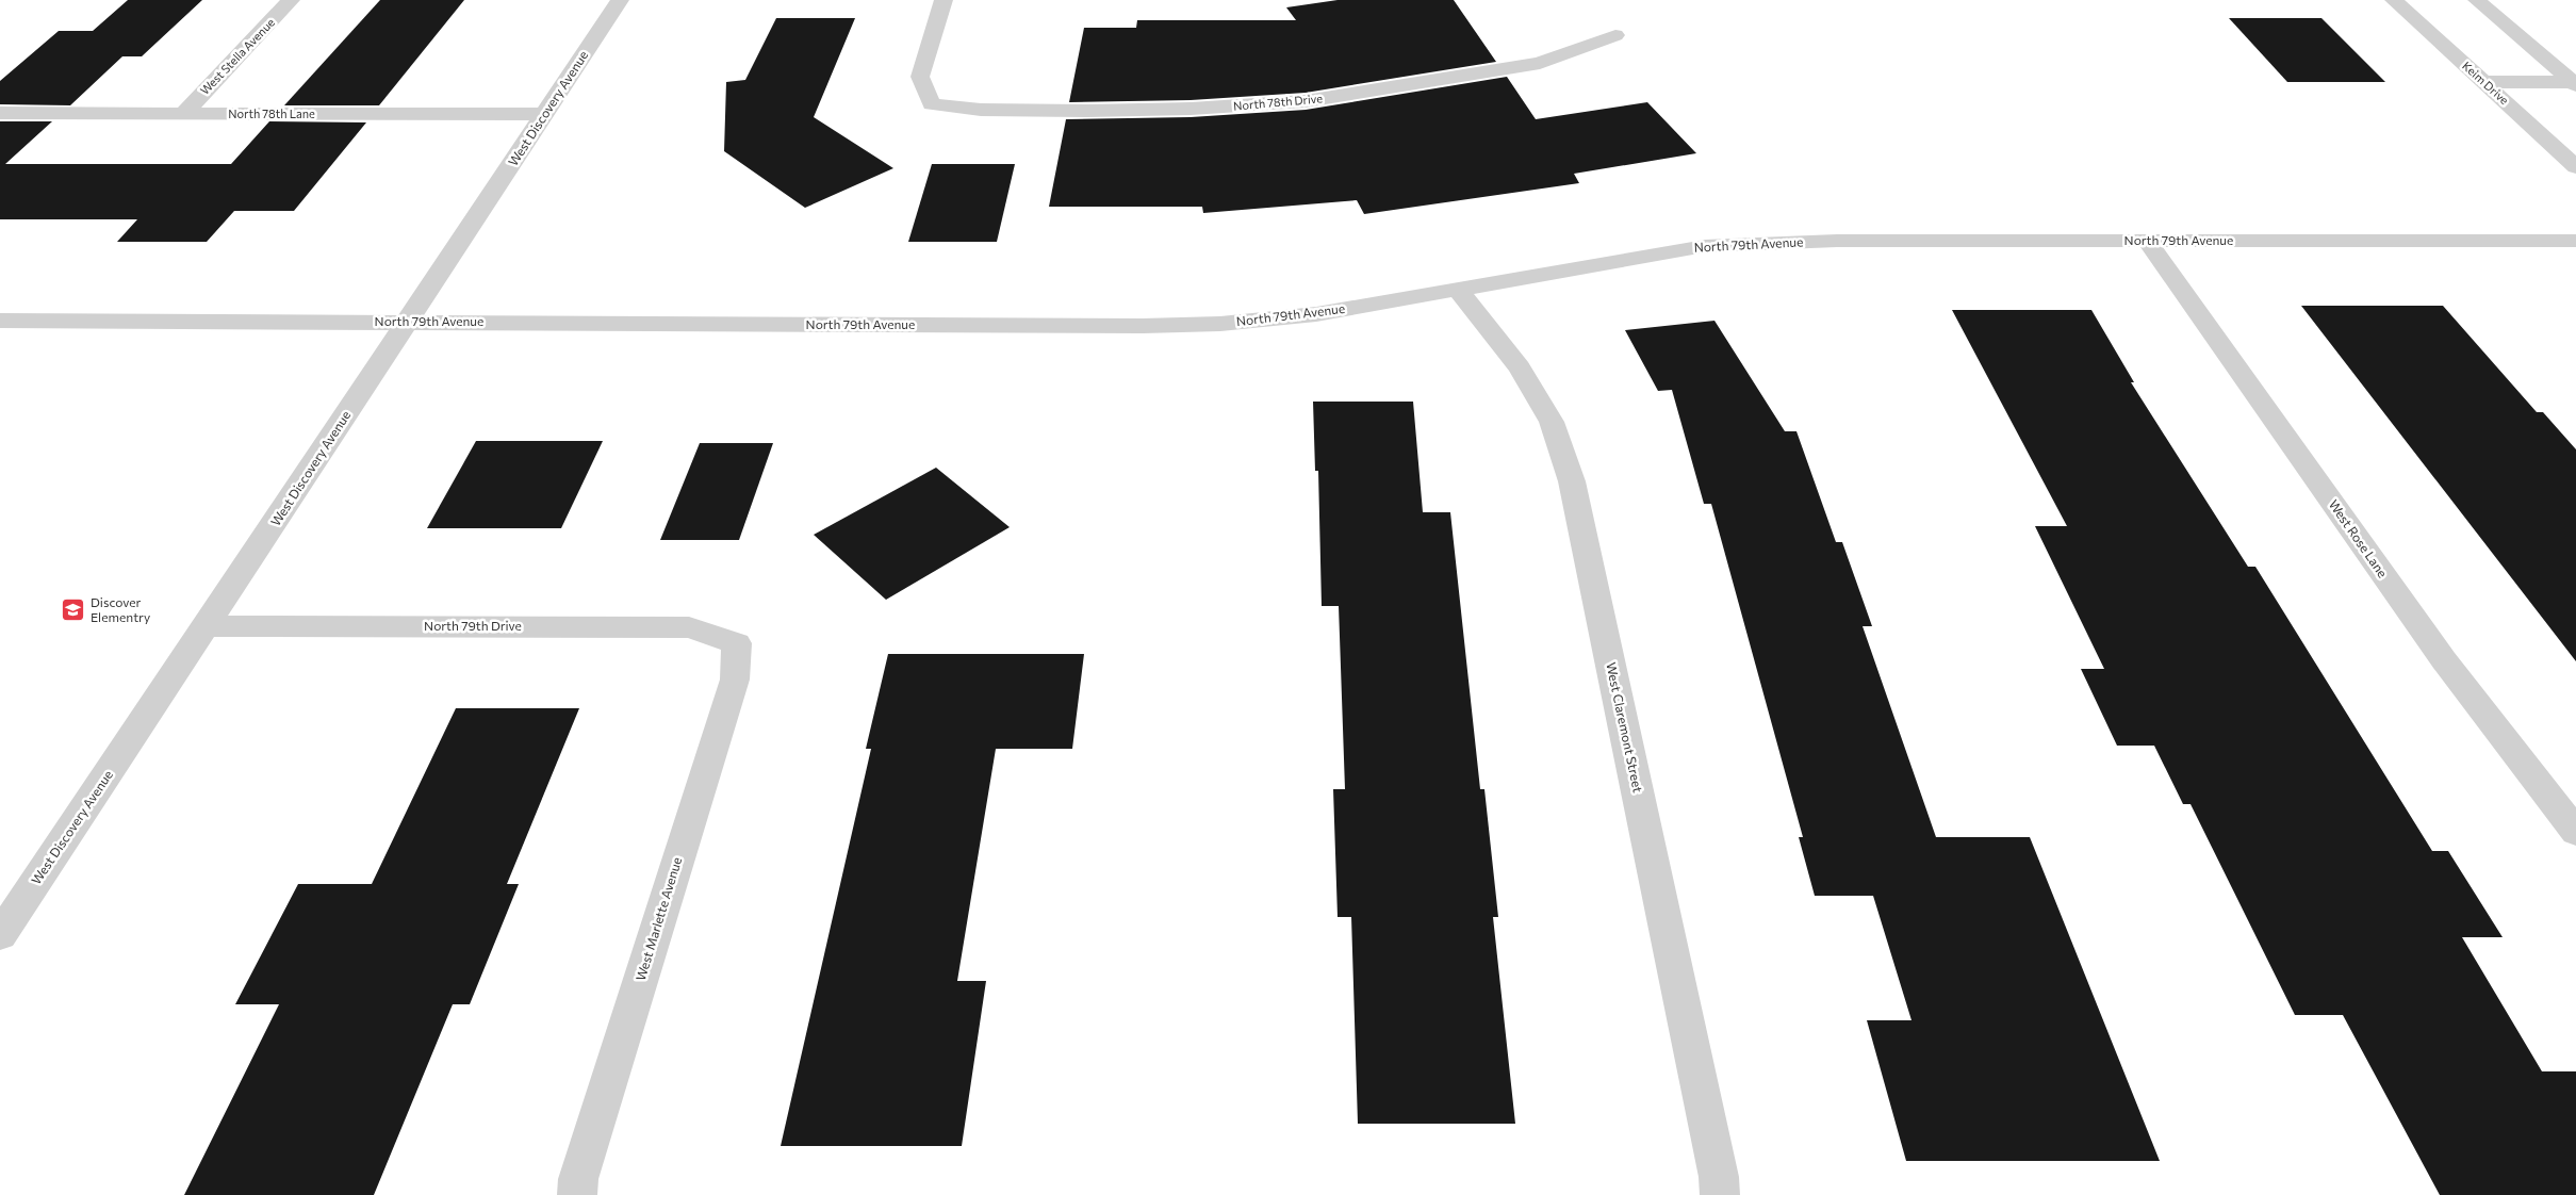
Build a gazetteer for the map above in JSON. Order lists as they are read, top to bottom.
{
  "streets": {
    "street": [
      "West Stella Avenue",
      "Keim Drive",
      "North 78th Drive",
      "West Discovery Avenue",
      "North 78th Lane",
      "North 79th Avenue",
      "West Rose Lane",
      "North 79th Drive",
      "West Claremont Street",
      "West Marlette Avenue"
    ]
  },
  "crossings": [
    ["West Stella Avenue", "North 78th Lane"],
    ["West Discovery Avenue", "North 78th Lane"],
    ["West Discovery Avenue", "North 79th Avenue"],
    ["West Discovery Avenue", "North 79th Drive"],
    ["North 79th Avenue", "West Rose Lane"],
    ["North 79th Avenue", "West Claremont Street"],
    ["North 79th Drive", "West Marlette Avenue"]
  ],
  "places": {
    "school or university": ["Discover Elementry"]
  }
}
